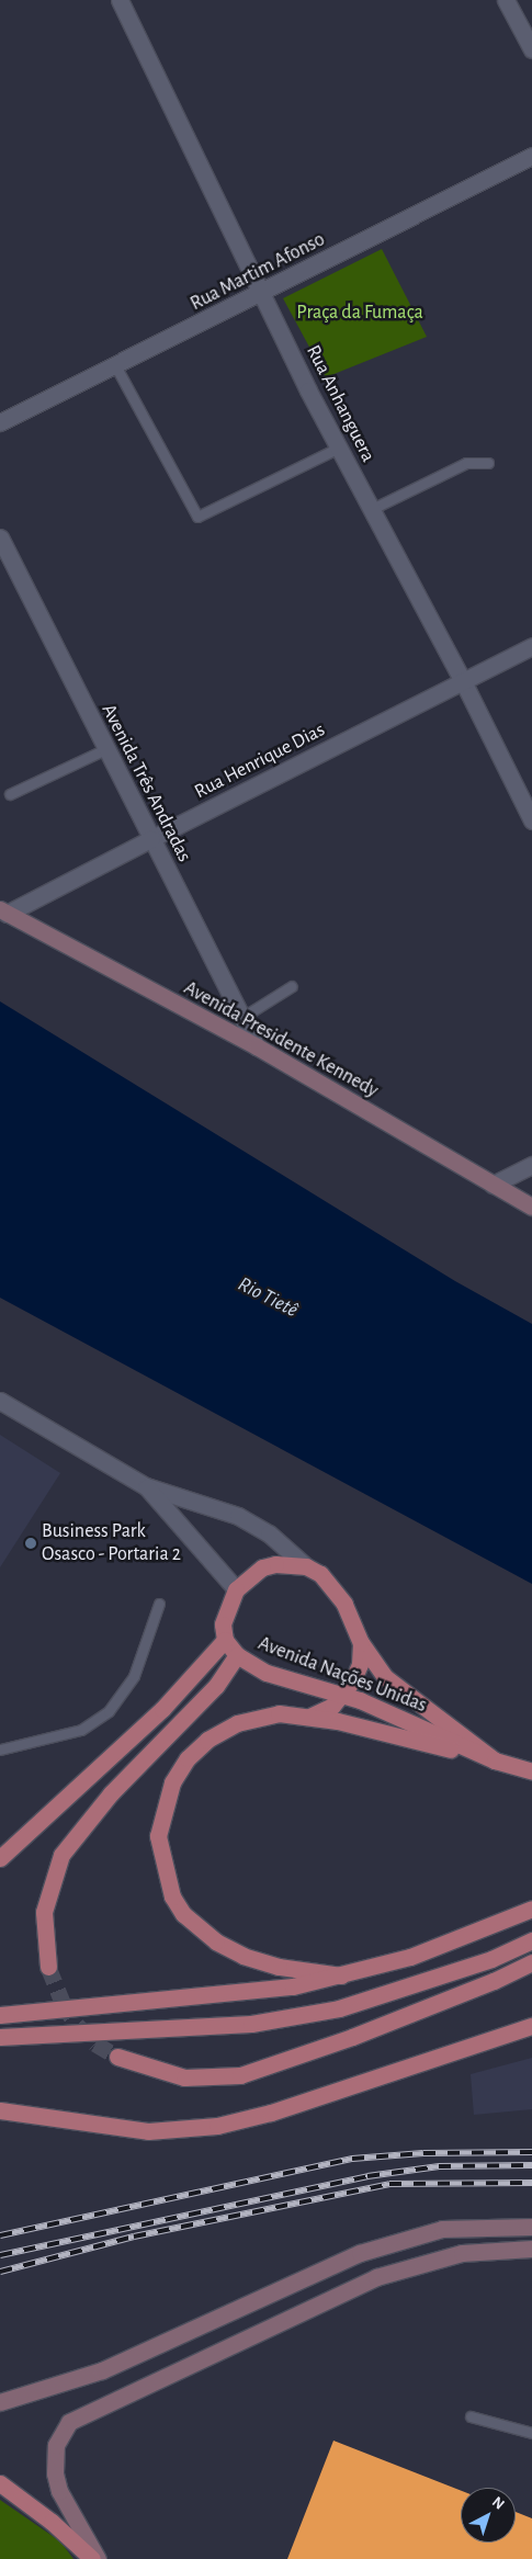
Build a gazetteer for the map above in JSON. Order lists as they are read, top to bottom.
{
  "streets": {
    "main road": ["Avenida Presidente Kennedy", "Avenida Nações Unidas"],
    "street": [
      "Rua Martim Afonso",
      "Rua Anhanguera",
      "Rua Henrique Dias",
      "Avenida Três Andradas"
    ]
  },
  "crossings": [
    ["Rua Martim Afonso", "Rua Anhanguera"],
    ["Rua Anhanguera", "Rua Henrique Dias"],
    ["Rua Henrique Dias", "Avenida Três Andradas"],
    ["Rua Henrique Dias", "Avenida Presidente Kennedy"],
    ["Avenida Três Andradas", "Avenida Presidente Kennedy"]
  ],
  "water": ["Rio Tietê"],
  "parks": ["Praça da Fumaça"],
  "places": ["Business Park Osasco - Portaria 2"],
  "north": "top right"
}
